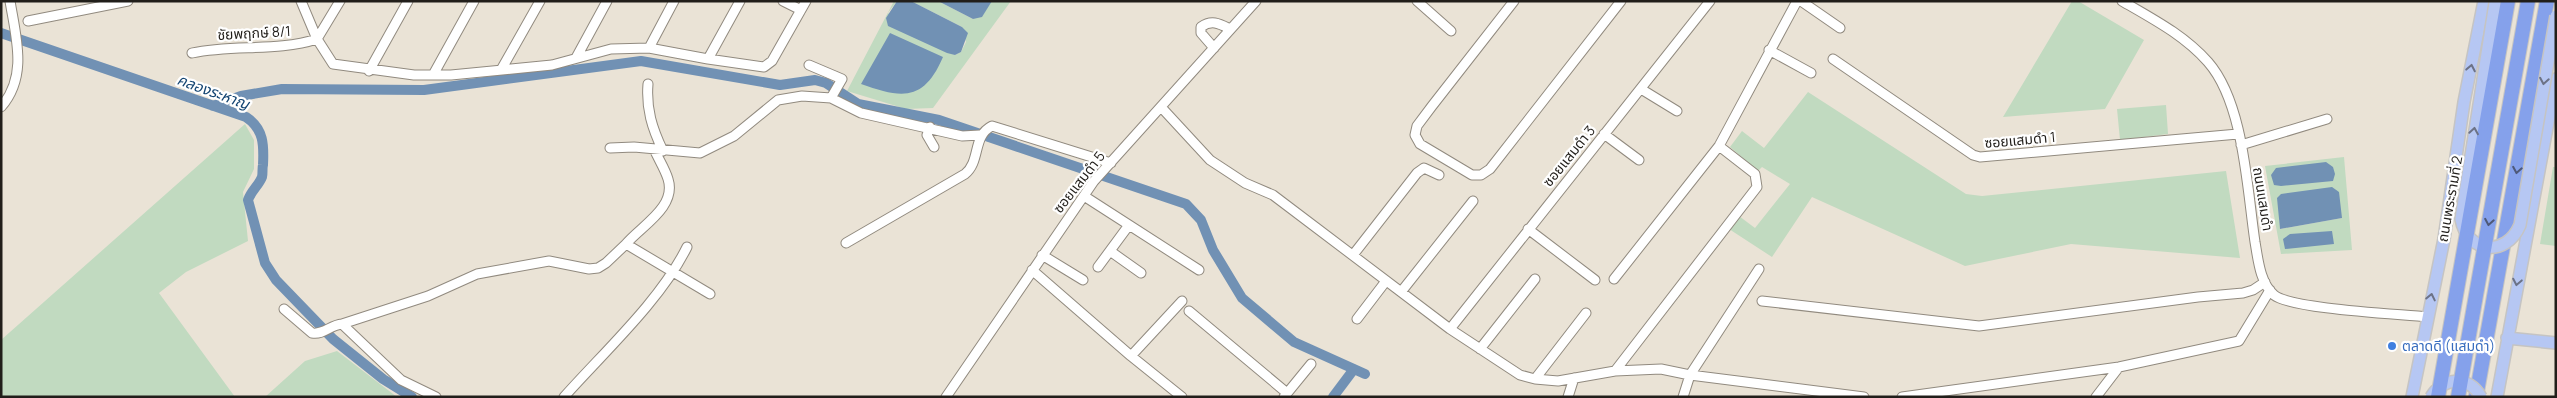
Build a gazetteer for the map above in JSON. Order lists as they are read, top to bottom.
{
  "streets": {
    "main road": ["ถนนพระรามที่ 2"],
    "street": [
      "ชัยพฤกษ์ 8/1",
      "ซอยแสมดำ 1",
      "ซอยแสมดำ 3",
      "ซอยแสมดำ 5",
      "ถนนแสมดำ"
    ]
  },
  "crossings": [
    ["ซอยแสมดำ 1", "ถนนแสมดำ"],
    ["ถนนแสมดำ", "ถนนพระรามที่ 2"]
  ],
  "water": ["คลองระหาญ"],
  "places": ["ตลาดดี (แสมดำ)"]
}
